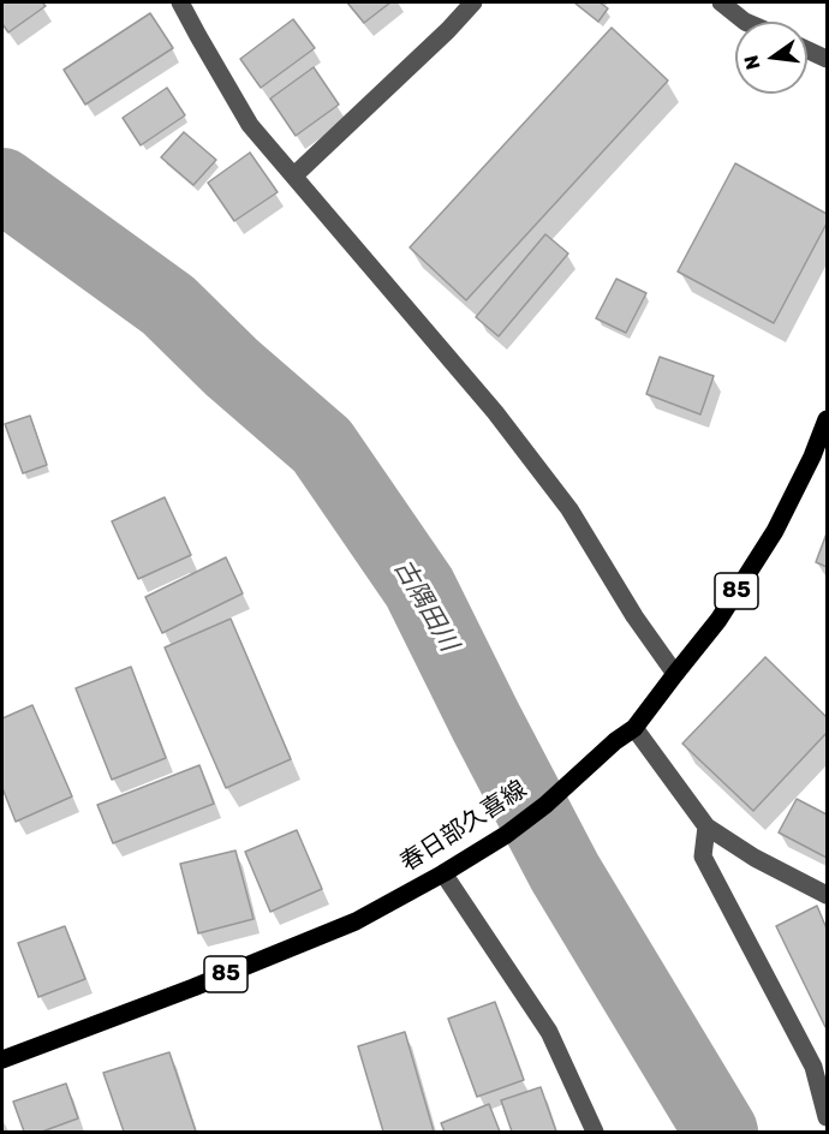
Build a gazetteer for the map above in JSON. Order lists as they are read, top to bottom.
{
  "streets": {
    "main road": ["85", "春日部久喜線"]
  },
  "water": ["古隅田川"],
  "north": "left"
}
